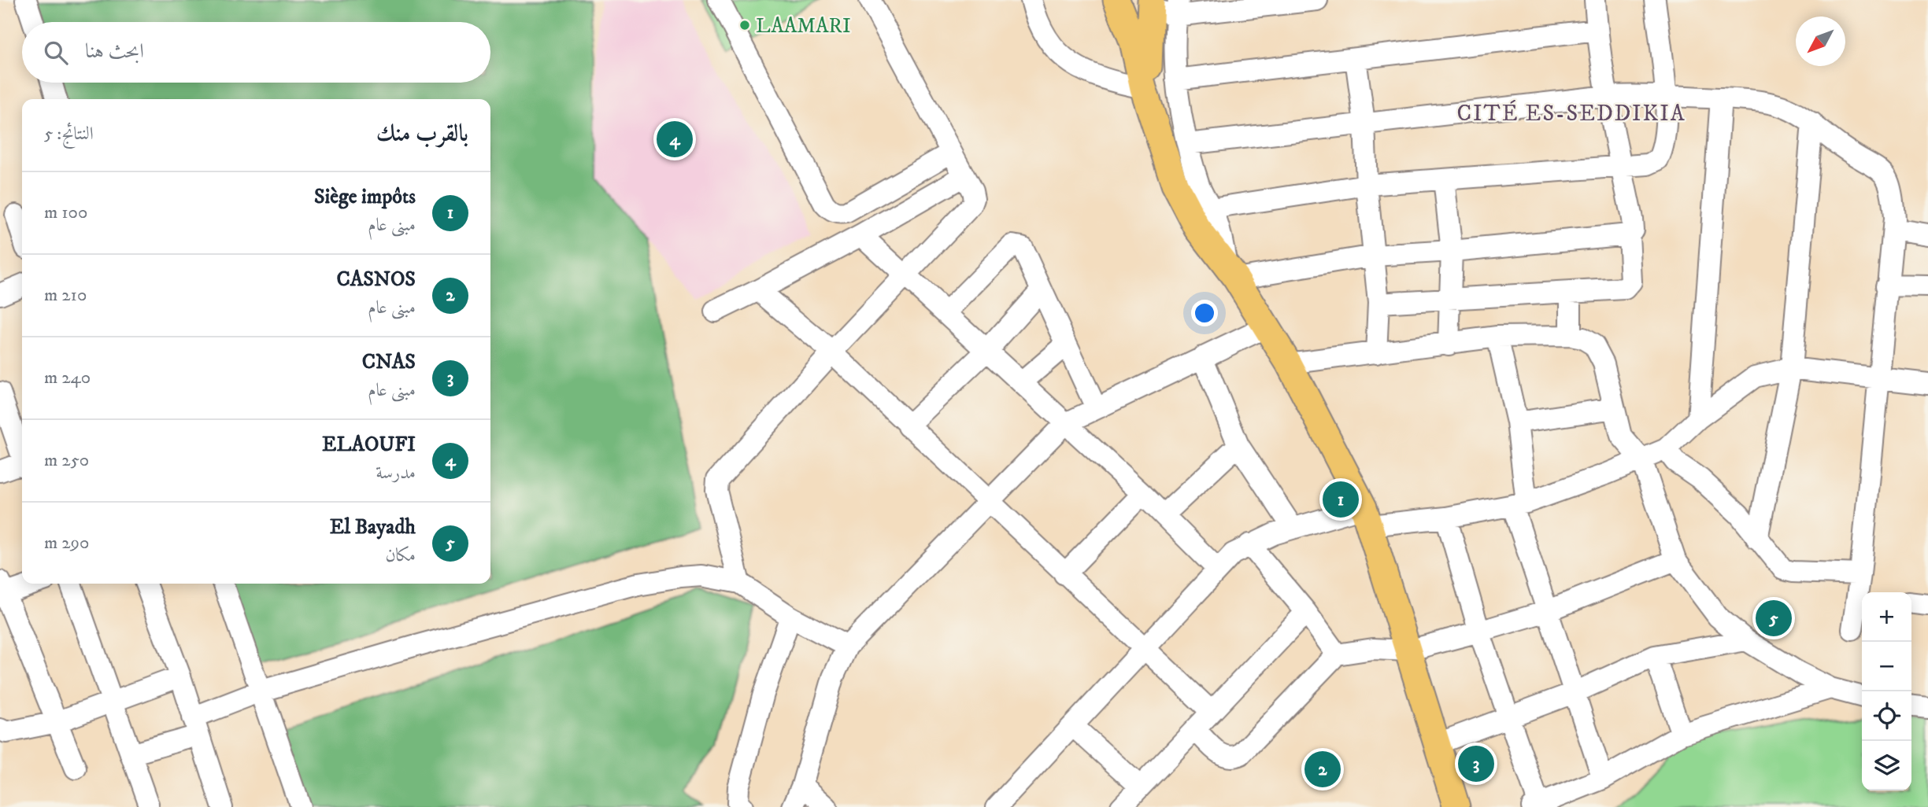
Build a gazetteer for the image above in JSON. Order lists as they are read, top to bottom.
{
  "districts": ["CITÉ ES-SEDDIKIA"],
  "places": ["LAAMARI"],
  "north": "bottom left",
  "page": {
    "search": "ابحث هنا",
    "heading": ["بالقرب منك", "النتائج: 5"],
    "pins": [
      "4",
      "1",
      "5",
      "3",
      "2"
    ],
    "list": [
      {
        "mark": "1",
        "name": "Siège impôts",
        "note": "مبنى عام",
        "value": "100 m"
      },
      {
        "mark": "2",
        "name": "CASNOS",
        "note": "مبنى عام",
        "value": "210 m"
      },
      {
        "mark": "3",
        "name": "CNAS",
        "note": "مبنى عام",
        "value": "240 m"
      },
      {
        "mark": "4",
        "name": "ELAOUFI",
        "note": "مدرسة",
        "value": "250 m"
      },
      {
        "mark": "5",
        "name": "El Bayadh",
        "note": "مكان",
        "value": "290 m"
      }
    ],
    "map_buttons": ["+", "−"]
  }
}
